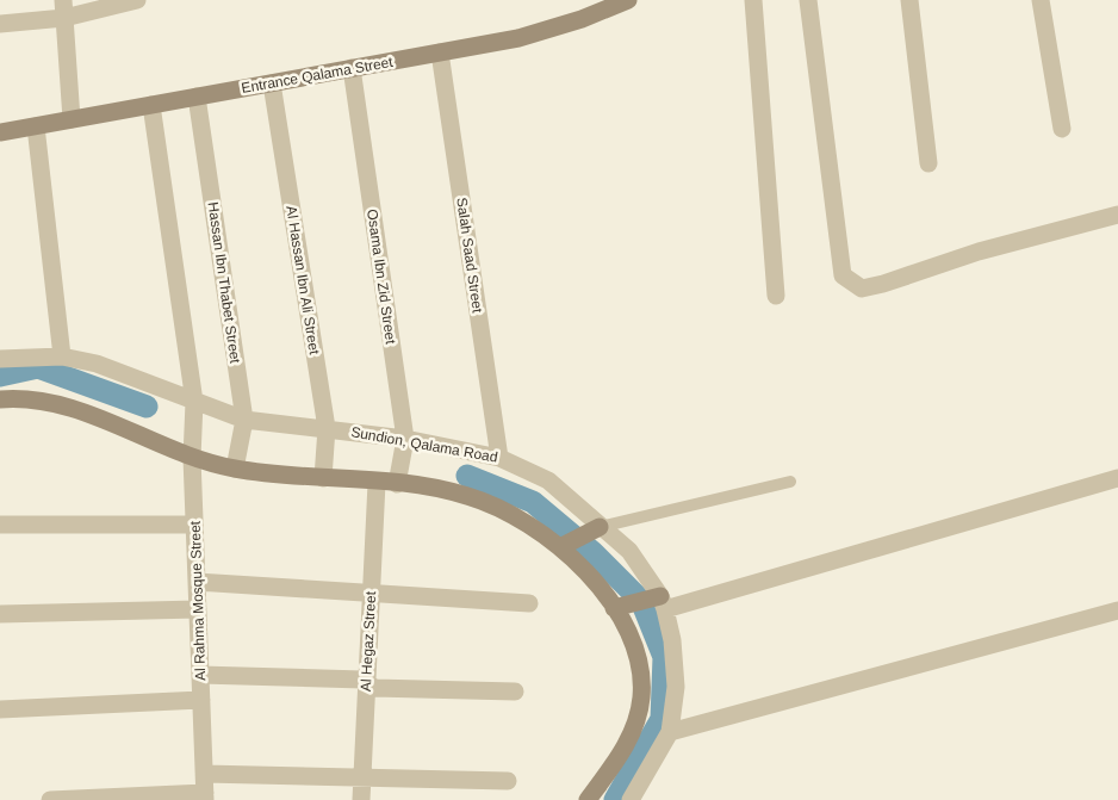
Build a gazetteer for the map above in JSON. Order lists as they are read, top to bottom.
{
  "streets": {
    "street": [
      "Entrance Qalama Street",
      "Salah Saad Street",
      "Osama Ibn Zid Street",
      "Al Hassan Ibn Ali Street",
      "Hassan Ibn Thabet Street",
      "Sundion, Qalama Road",
      "Al Rahma Mosque Street",
      "Al Hegaz Street"
    ]
  },
  "crossings": [
    ["Entrance Qalama Street", "Salah Saad Street"],
    ["Entrance Qalama Street", "Osama Ibn Zid Street"],
    ["Entrance Qalama Street", "Al Hassan Ibn Ali Street"],
    ["Entrance Qalama Street", "Hassan Ibn Thabet Street"],
    ["Entrance Qalama Street", "Al Rahma Mosque Street"],
    ["Salah Saad Street", "Sundion, Qalama Road"],
    ["Osama Ibn Zid Street", "Sundion, Qalama Road"],
    ["Al Hassan Ibn Ali Street", "Sundion, Qalama Road"],
    ["Hassan Ibn Thabet Street", "Sundion, Qalama Road"],
    ["Sundion, Qalama Road", "Al Rahma Mosque Street"]
  ]
}
